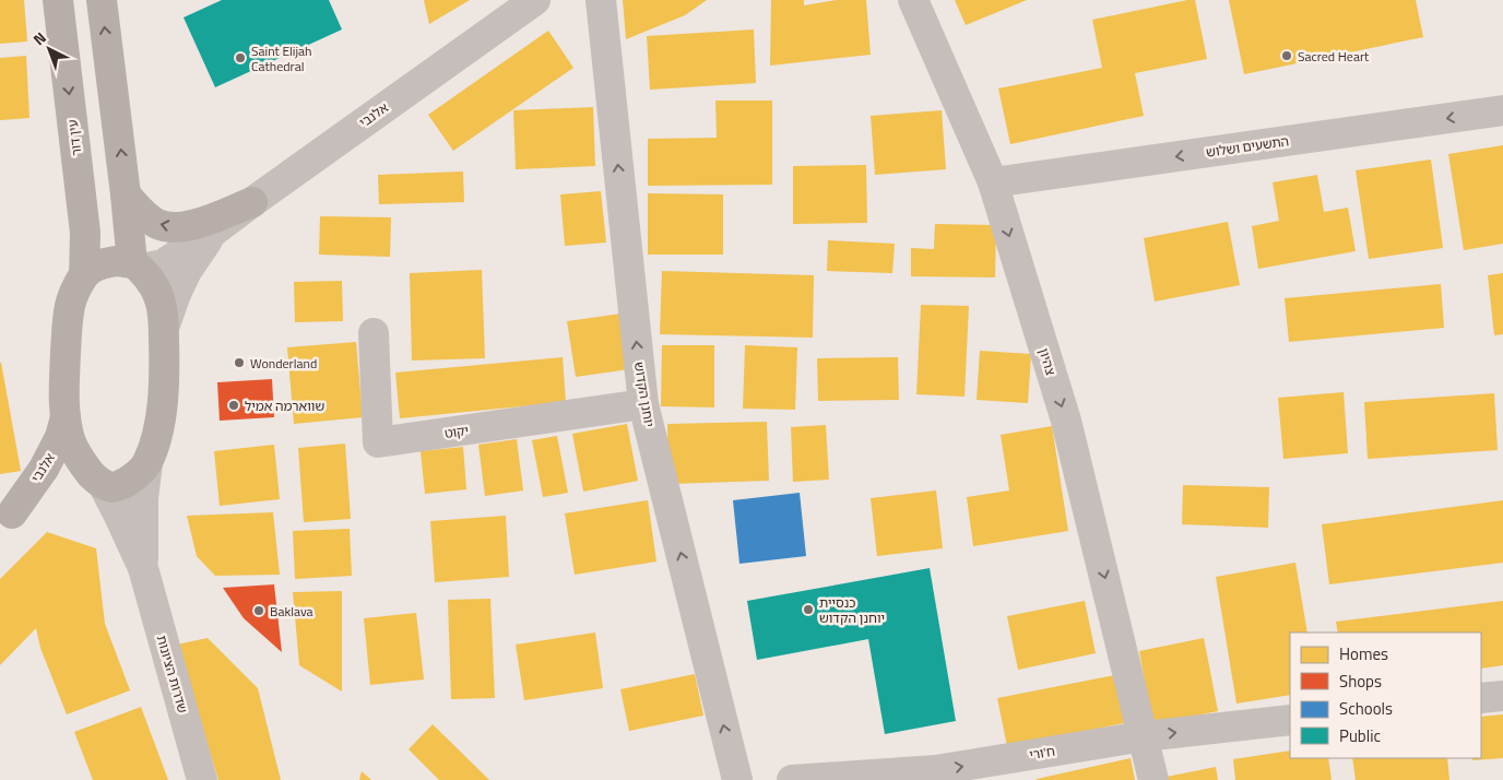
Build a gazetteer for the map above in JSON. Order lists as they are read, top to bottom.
{
  "streets": {
    "street": [
      "אלנבי",
      "עין דור",
      "התשעים ושלוש",
      "צהיון",
      "יוחנן הקדוש",
      "יקוט",
      "שדרות הציונות",
      "ח'ורי"
    ]
  },
  "crossings": [
    ["אלנבי", "שדרות הציונות"],
    ["התשעים ושלוש", "צהיון"],
    ["צהיון", "ח'ורי"],
    ["יוחנן הקדוש", "יקוט"]
  ],
  "one_way": [
    "התשעים ושלוש",
    "צהיון",
    "יוחנן הקדוש",
    "ח'ורי"
  ],
  "places": [
    "Sacred Heart",
    "Saint Elijah Cathedral",
    "Wonderland",
    "שווארמה אמיל",
    "כנסיית יוחנן הקדוש",
    "Baklava"
  ],
  "legend": [
    "Homes",
    "Shops",
    "Schools",
    "Public"
  ],
  "north": "top left"
}
